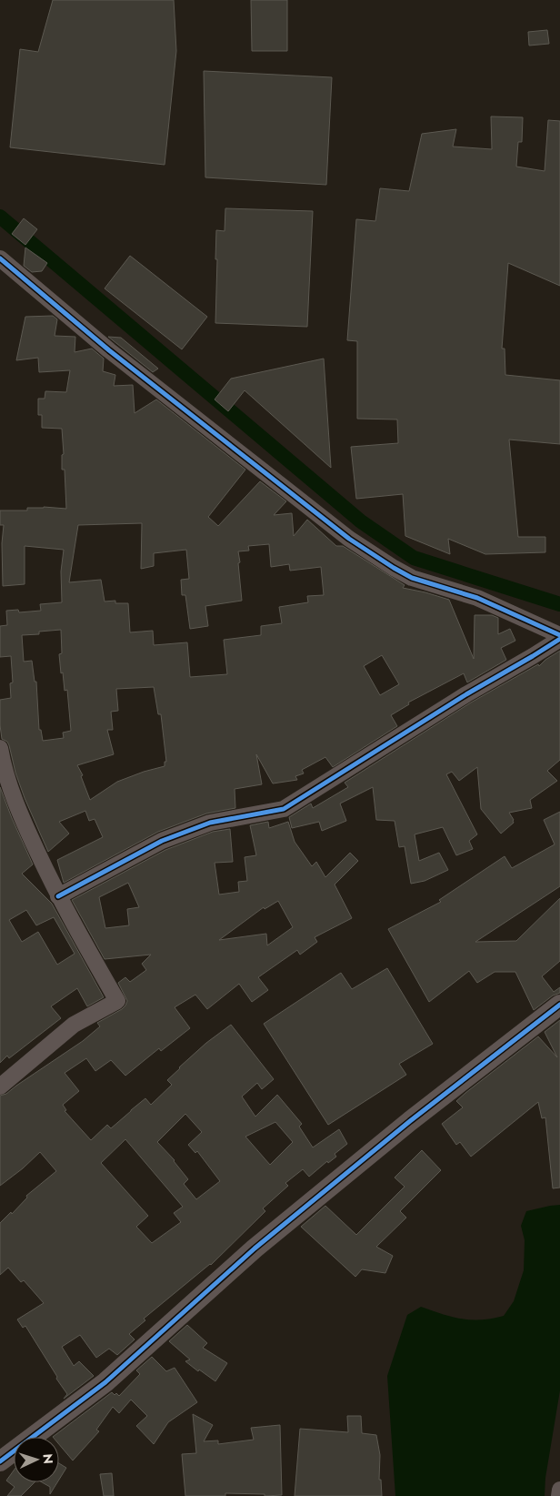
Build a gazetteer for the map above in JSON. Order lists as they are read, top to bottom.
{
  "north": "right"
}
